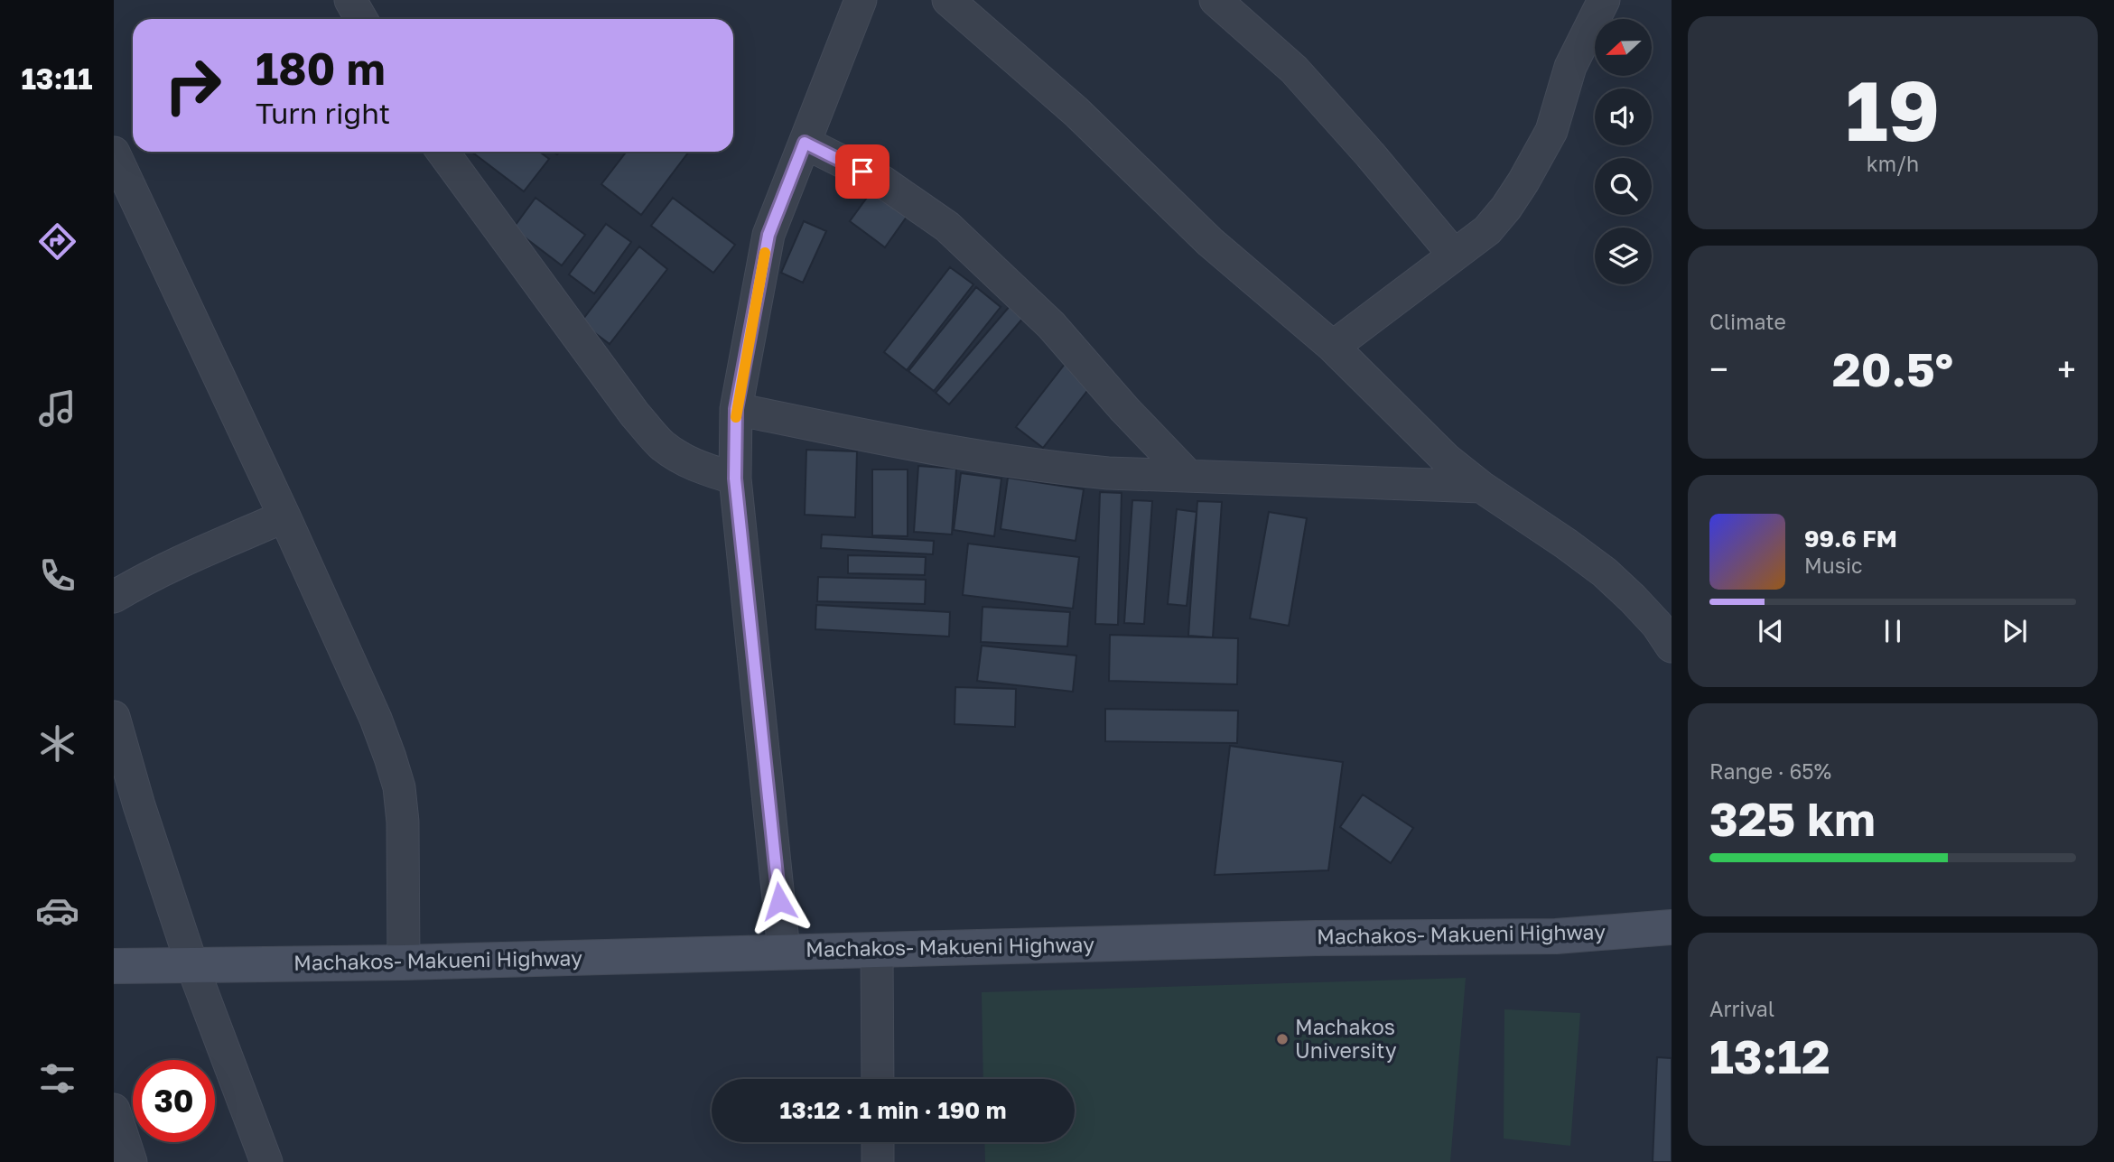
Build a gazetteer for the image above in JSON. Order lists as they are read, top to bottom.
{
  "streets": {
    "main road": ["Machakos- Makueni Highway"]
  },
  "places": ["Machakos University"],
  "north": "left",
  "page": {
    "tabs": "13:11",
    "tile": [
      ["19", "km/h"],
      "Climate",
      ["Range · 65%", "325 km"],
      ["Arrival", "13:12"]
    ],
    "turn": ["180 m", "Turn right"],
    "heat": ["−", "20.5°", "+"],
    "song": ["99.6 FM", "Music"],
    "limit": "30",
    "trip": "13:12 · 1 min · 190 m"
  }
}
